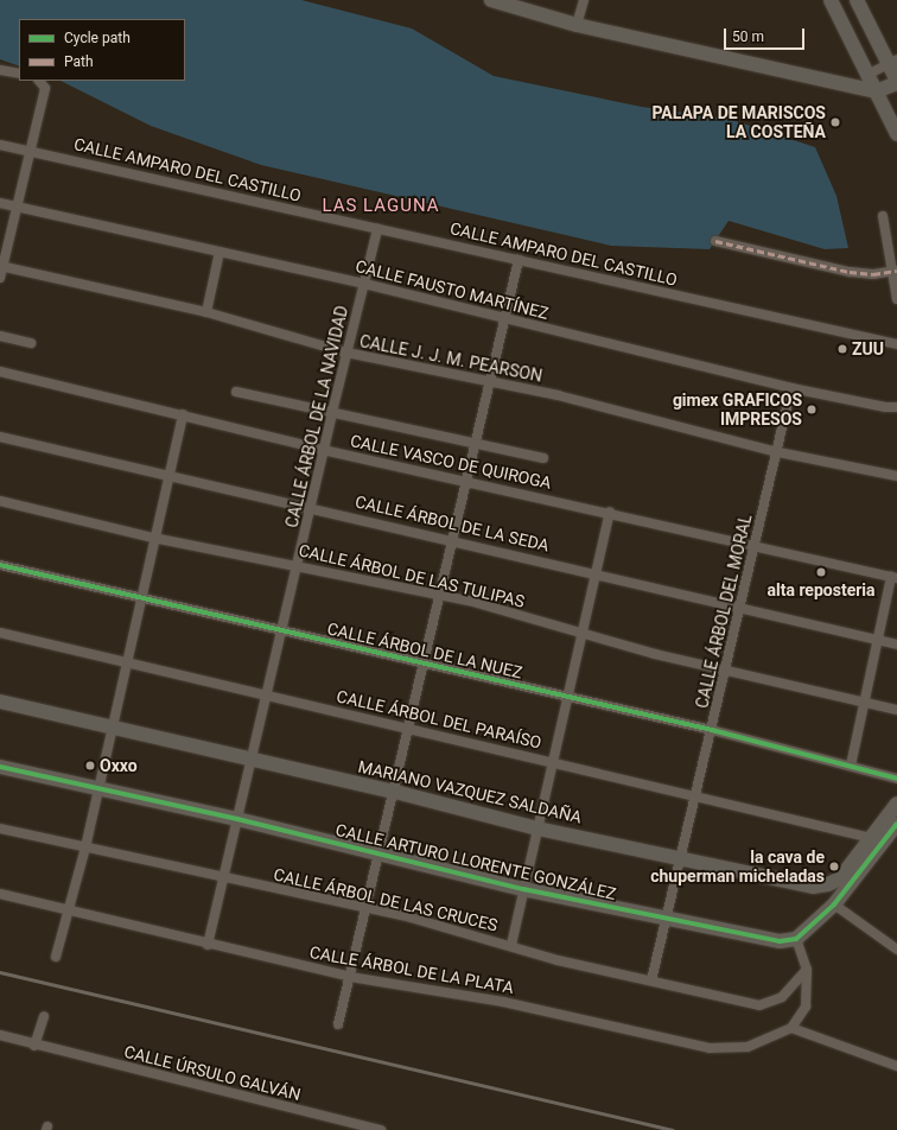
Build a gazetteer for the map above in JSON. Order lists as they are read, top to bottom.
{
  "streets": {
    "street": [
      "CALLE AMPARO DEL CASTILLO",
      "CALLE FAUSTO MARTÍNEZ",
      "CALLE J. J. M. PEARSON",
      "CALLE ÁRBOL DE LA NAVIDAD",
      "CALLE VASCO DE QUIROGA",
      "CALLE ÁRBOL DE LA SEDA",
      "CALLE ÁRBOL DE LAS TULIPAS",
      "CALLE ÁRBOL DEL MORAL",
      "CALLE ÁRBOL DE LA NUEZ",
      "CALLE ÁRBOL DEL PARAÍSO",
      "MARIANO VAZQUEZ SALDAÑA",
      "CALLE ARTURO LLORENTE GONZÁLEZ",
      "CALLE ÁRBOL DE LAS CRUCES",
      "CALLE ÁRBOL DE LA PLATA",
      "CALLE ÚRSULO GALVÁN"
    ]
  },
  "crossings": [
    ["CALLE AMPARO DEL CASTILLO", "CALLE ÁRBOL DE LA NAVIDAD"],
    ["CALLE FAUSTO MARTÍNEZ", "CALLE ÁRBOL DE LA NAVIDAD"],
    ["CALLE FAUSTO MARTÍNEZ", "CALLE ÁRBOL DEL MORAL"],
    ["CALLE J. J. M. PEARSON", "CALLE ÁRBOL DE LA NAVIDAD"],
    ["CALLE J. J. M. PEARSON", "CALLE ÁRBOL DEL MORAL"],
    ["CALLE ÁRBOL DE LA NAVIDAD", "CALLE VASCO DE QUIROGA"],
    ["CALLE ÁRBOL DE LA NAVIDAD", "CALLE ÁRBOL DE LA SEDA"],
    ["CALLE ÁRBOL DE LA NAVIDAD", "CALLE ÁRBOL DE LAS TULIPAS"],
    ["CALLE ÁRBOL DE LA NAVIDAD", "CALLE ÁRBOL DE LA NUEZ"],
    ["CALLE ÁRBOL DE LA NAVIDAD", "CALLE ÁRBOL DEL PARAÍSO"],
    ["CALLE ÁRBOL DE LA NAVIDAD", "MARIANO VAZQUEZ SALDAÑA"],
    ["CALLE ÁRBOL DE LA NAVIDAD", "CALLE ARTURO LLORENTE GONZÁLEZ"],
    ["CALLE ÁRBOL DE LA NAVIDAD", "CALLE ÁRBOL DE LAS CRUCES"],
    ["CALLE ÁRBOL DE LA NAVIDAD", "CALLE ÁRBOL DE LA PLATA"],
    ["CALLE VASCO DE QUIROGA", "CALLE ÁRBOL DEL MORAL"],
    ["CALLE ÁRBOL DE LA SEDA", "CALLE ÁRBOL DEL MORAL"],
    ["CALLE ÁRBOL DE LAS TULIPAS", "CALLE ÁRBOL DEL MORAL"],
    ["CALLE ÁRBOL DEL MORAL", "CALLE ÁRBOL DE LA NUEZ"],
    ["CALLE ÁRBOL DEL MORAL", "CALLE ÁRBOL DEL PARAÍSO"],
    ["CALLE ÁRBOL DEL MORAL", "MARIANO VAZQUEZ SALDAÑA"],
    ["CALLE ÁRBOL DEL MORAL", "CALLE ARTURO LLORENTE GONZÁLEZ"],
    ["CALLE ÁRBOL DEL MORAL", "CALLE ÁRBOL DE LAS CRUCES"],
    ["CALLE ÁRBOL DEL PARAÍSO", "MARIANO VAZQUEZ SALDAÑA"]
  ],
  "districts": ["LAS LAGUNA"],
  "places": [
    "PALAPA DE MARISCOS LA COSTEÑA",
    "ZUU",
    "gimex GRAFICOS IMPRESOS",
    "alta reposteria",
    "Oxxo",
    "la cava de chuperman micheladas"
  ],
  "legend": ["Cycle path", "Path"],
  "scale_bar": "50 m"
}
